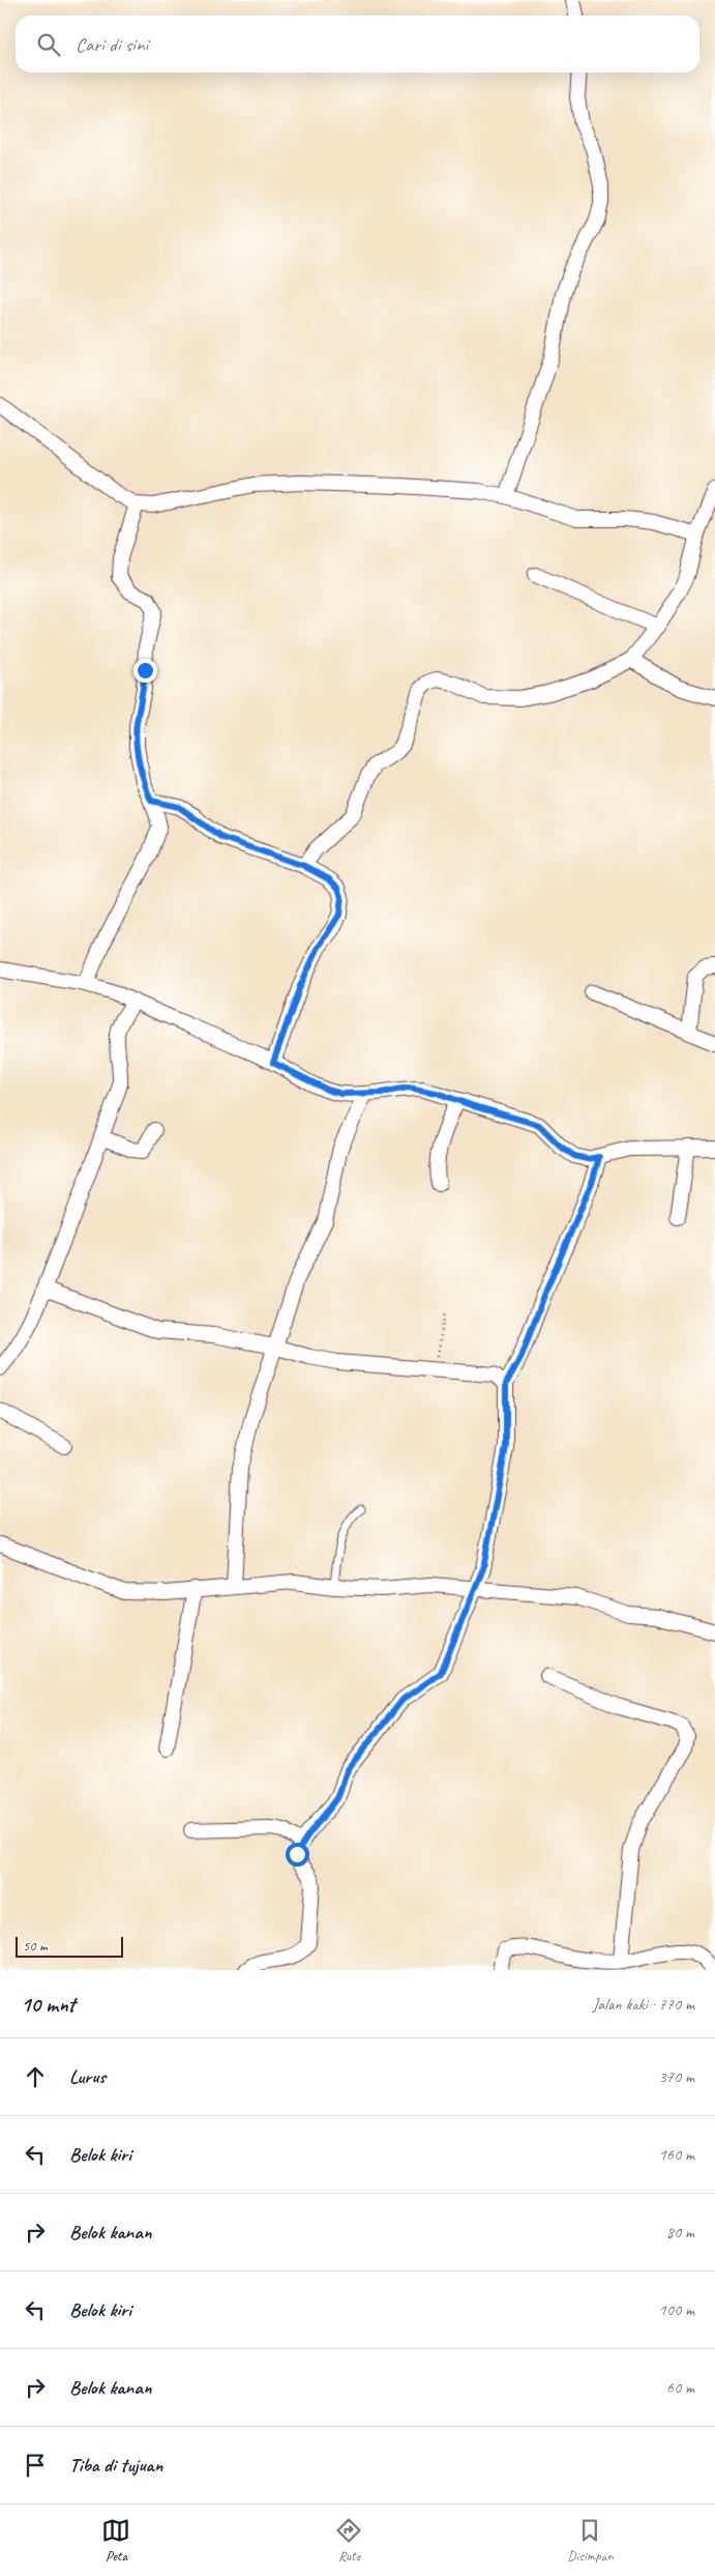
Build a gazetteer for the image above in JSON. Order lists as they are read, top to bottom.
{
  "scale_bar": "50 m",
  "page": {
    "search": "Cari di sini",
    "scale": "50 m",
    "heading": ["10 mnt", "Jalan kaki · 770 m"],
    "list": [
      ["Lurus", "370 m"],
      ["Belok kiri", "160 m"],
      ["Belok kanan", "80 m"],
      ["Belok kiri", "100 m"],
      ["Belok kanan", "60 m"],
      "Tiba di tujuan"
    ],
    "nav": ["Peta", "Rute", "Disimpan"]
  }
}
